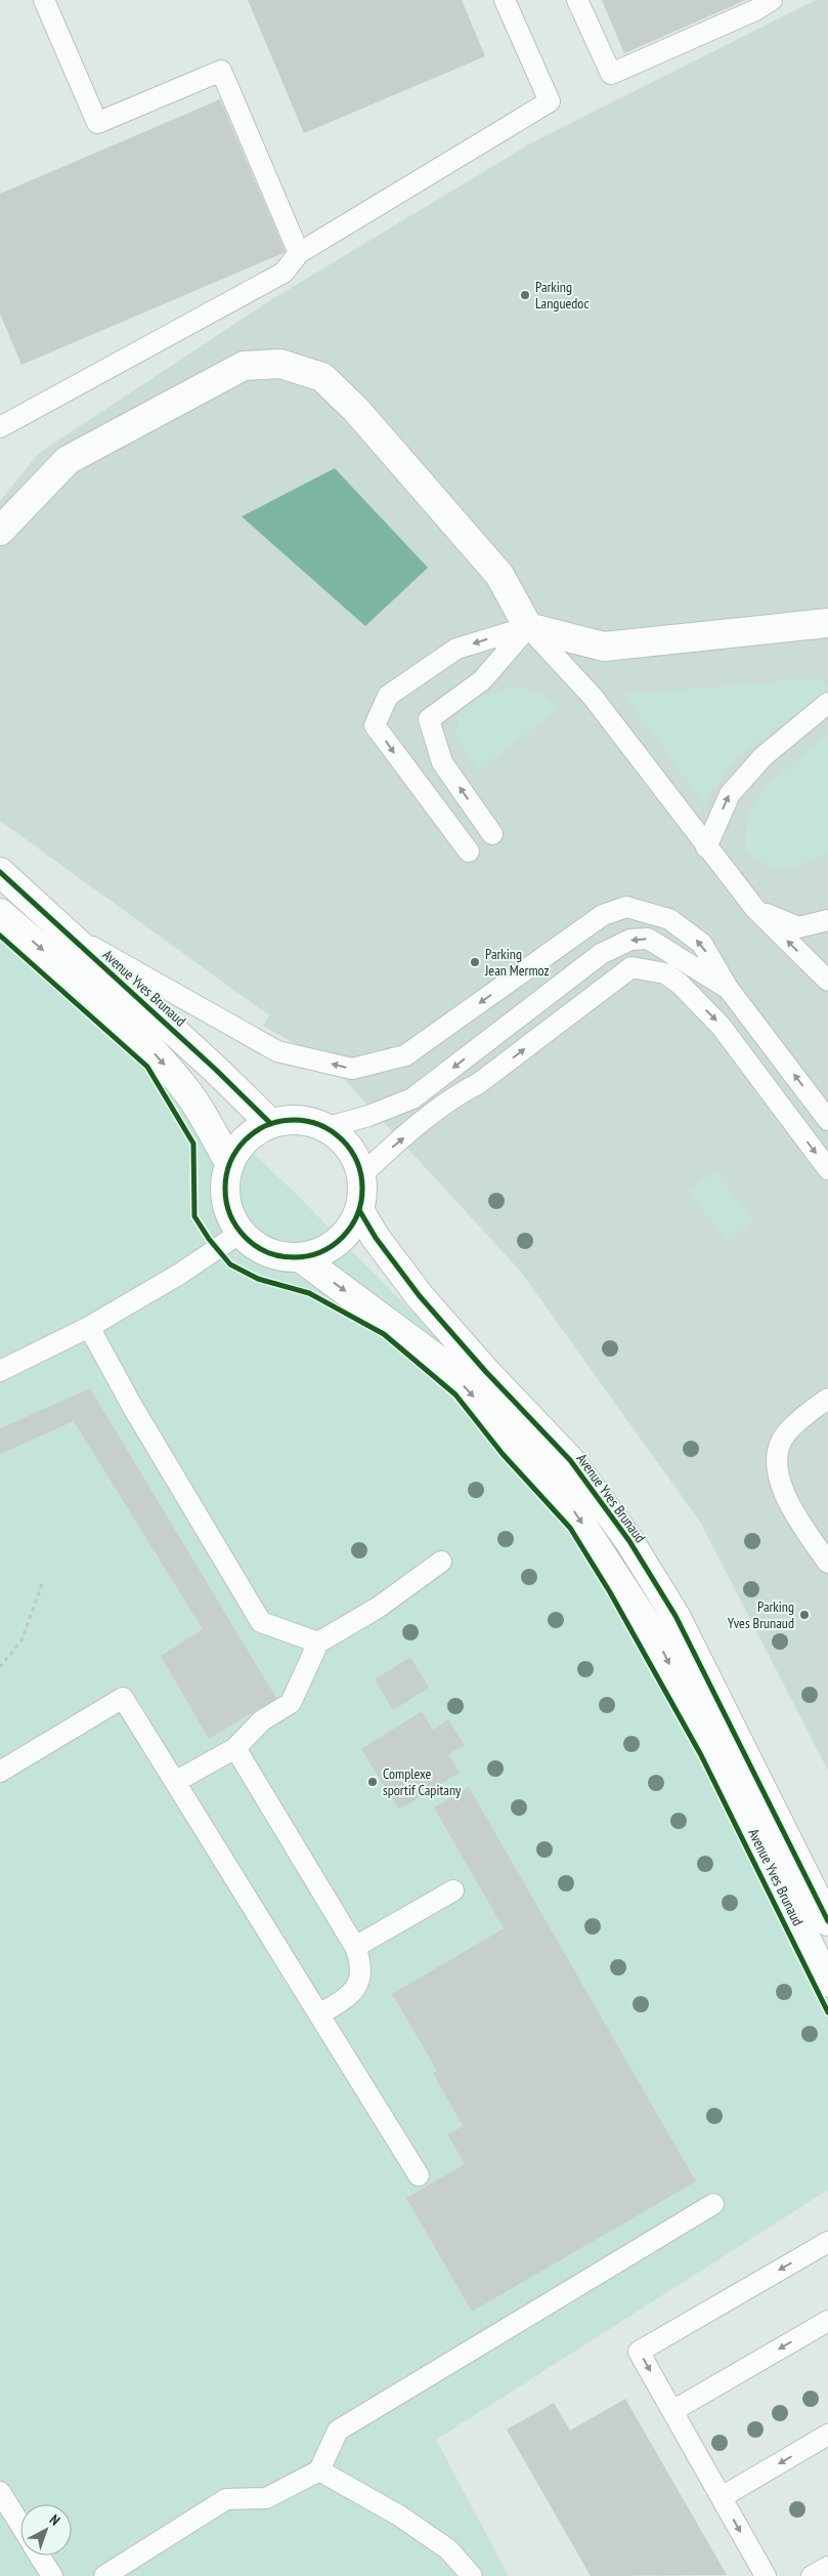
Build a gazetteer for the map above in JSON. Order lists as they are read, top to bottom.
{
  "streets": {
    "street": ["Avenue Yves Brunaud"]
  },
  "places": [
    "Parking Languedoc",
    "Parking Jean Mermoz",
    "Parking Yves Brunaud",
    "Complexe sportif Capitany"
  ],
  "north": "top right"
}
